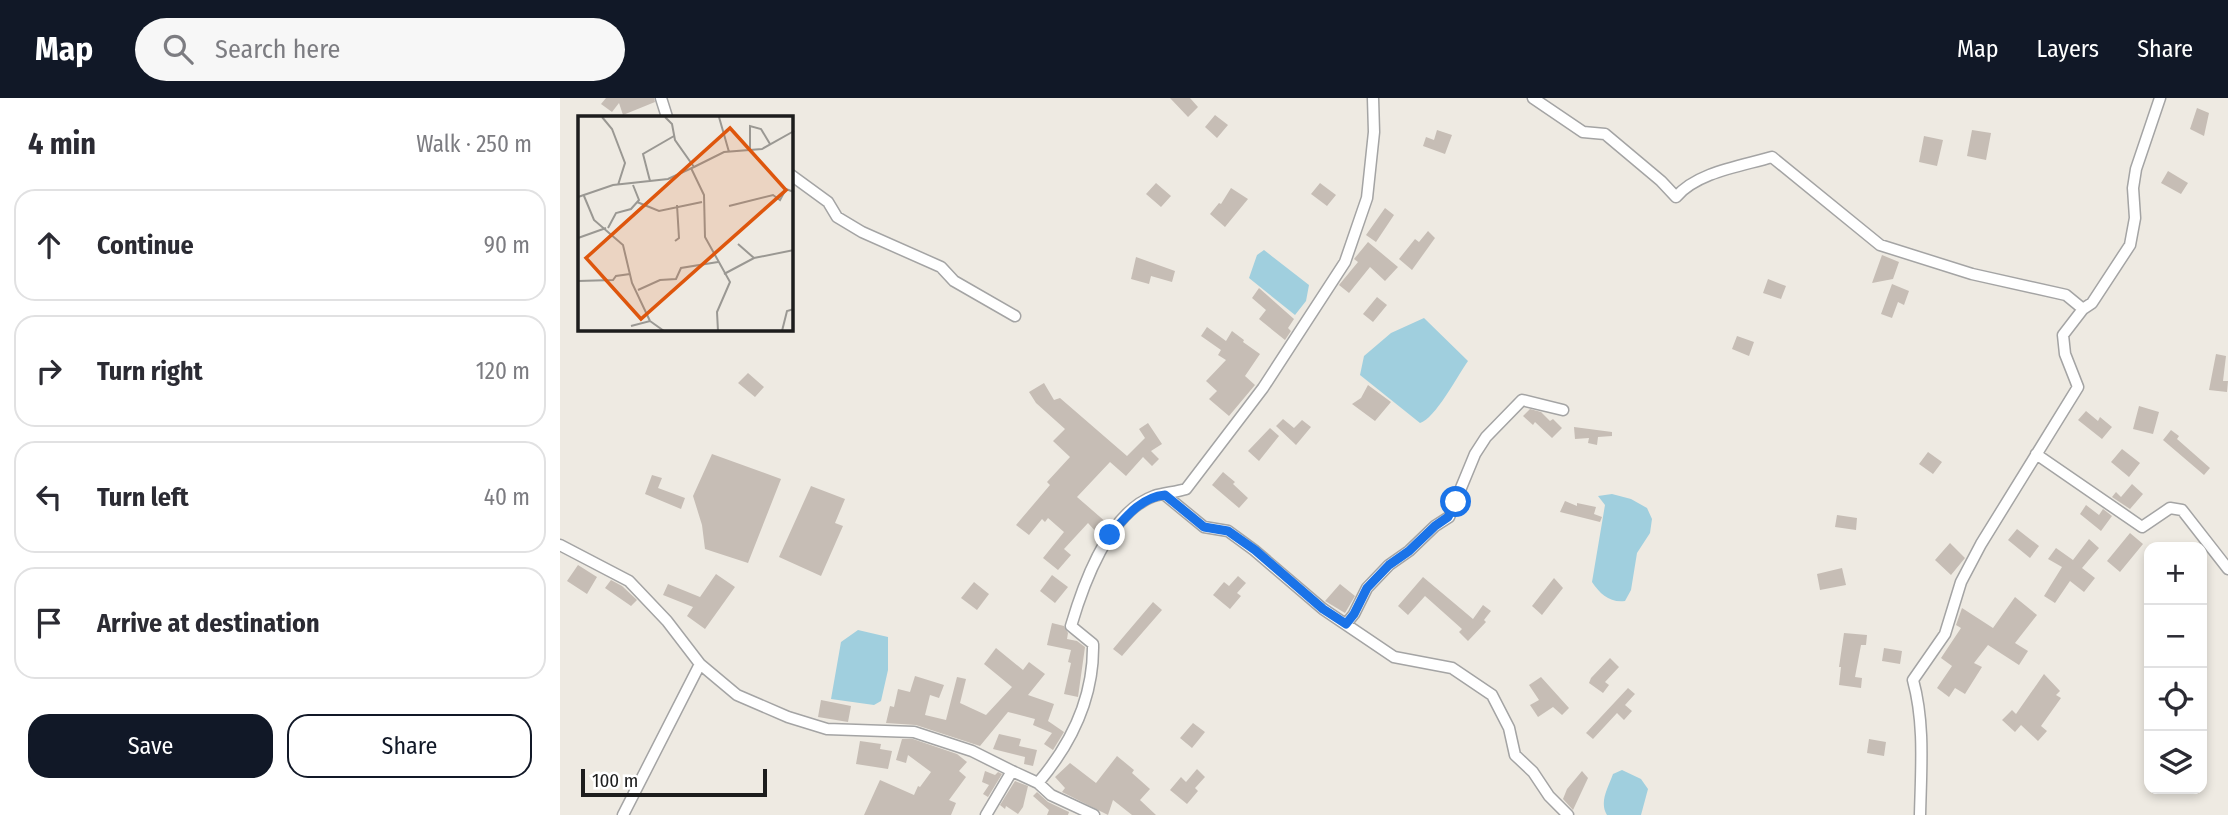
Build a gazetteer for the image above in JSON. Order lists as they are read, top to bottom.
{
  "scale_bar": "100 m",
  "page": {
    "header": "Map",
    "search": "Search here",
    "nav": ["Map", "Layers", "Share"],
    "heading": ["4 min", "Walk · 250 m"],
    "list": [
      ["Continue", "90 m"],
      ["Turn right", "120 m"],
      ["Turn left", "40 m"],
      "Arrive at destination"
    ],
    "map_buttons": ["+", "−"],
    "buttons": ["Save", "Share"],
    "scale": "100 m"
  }
}
